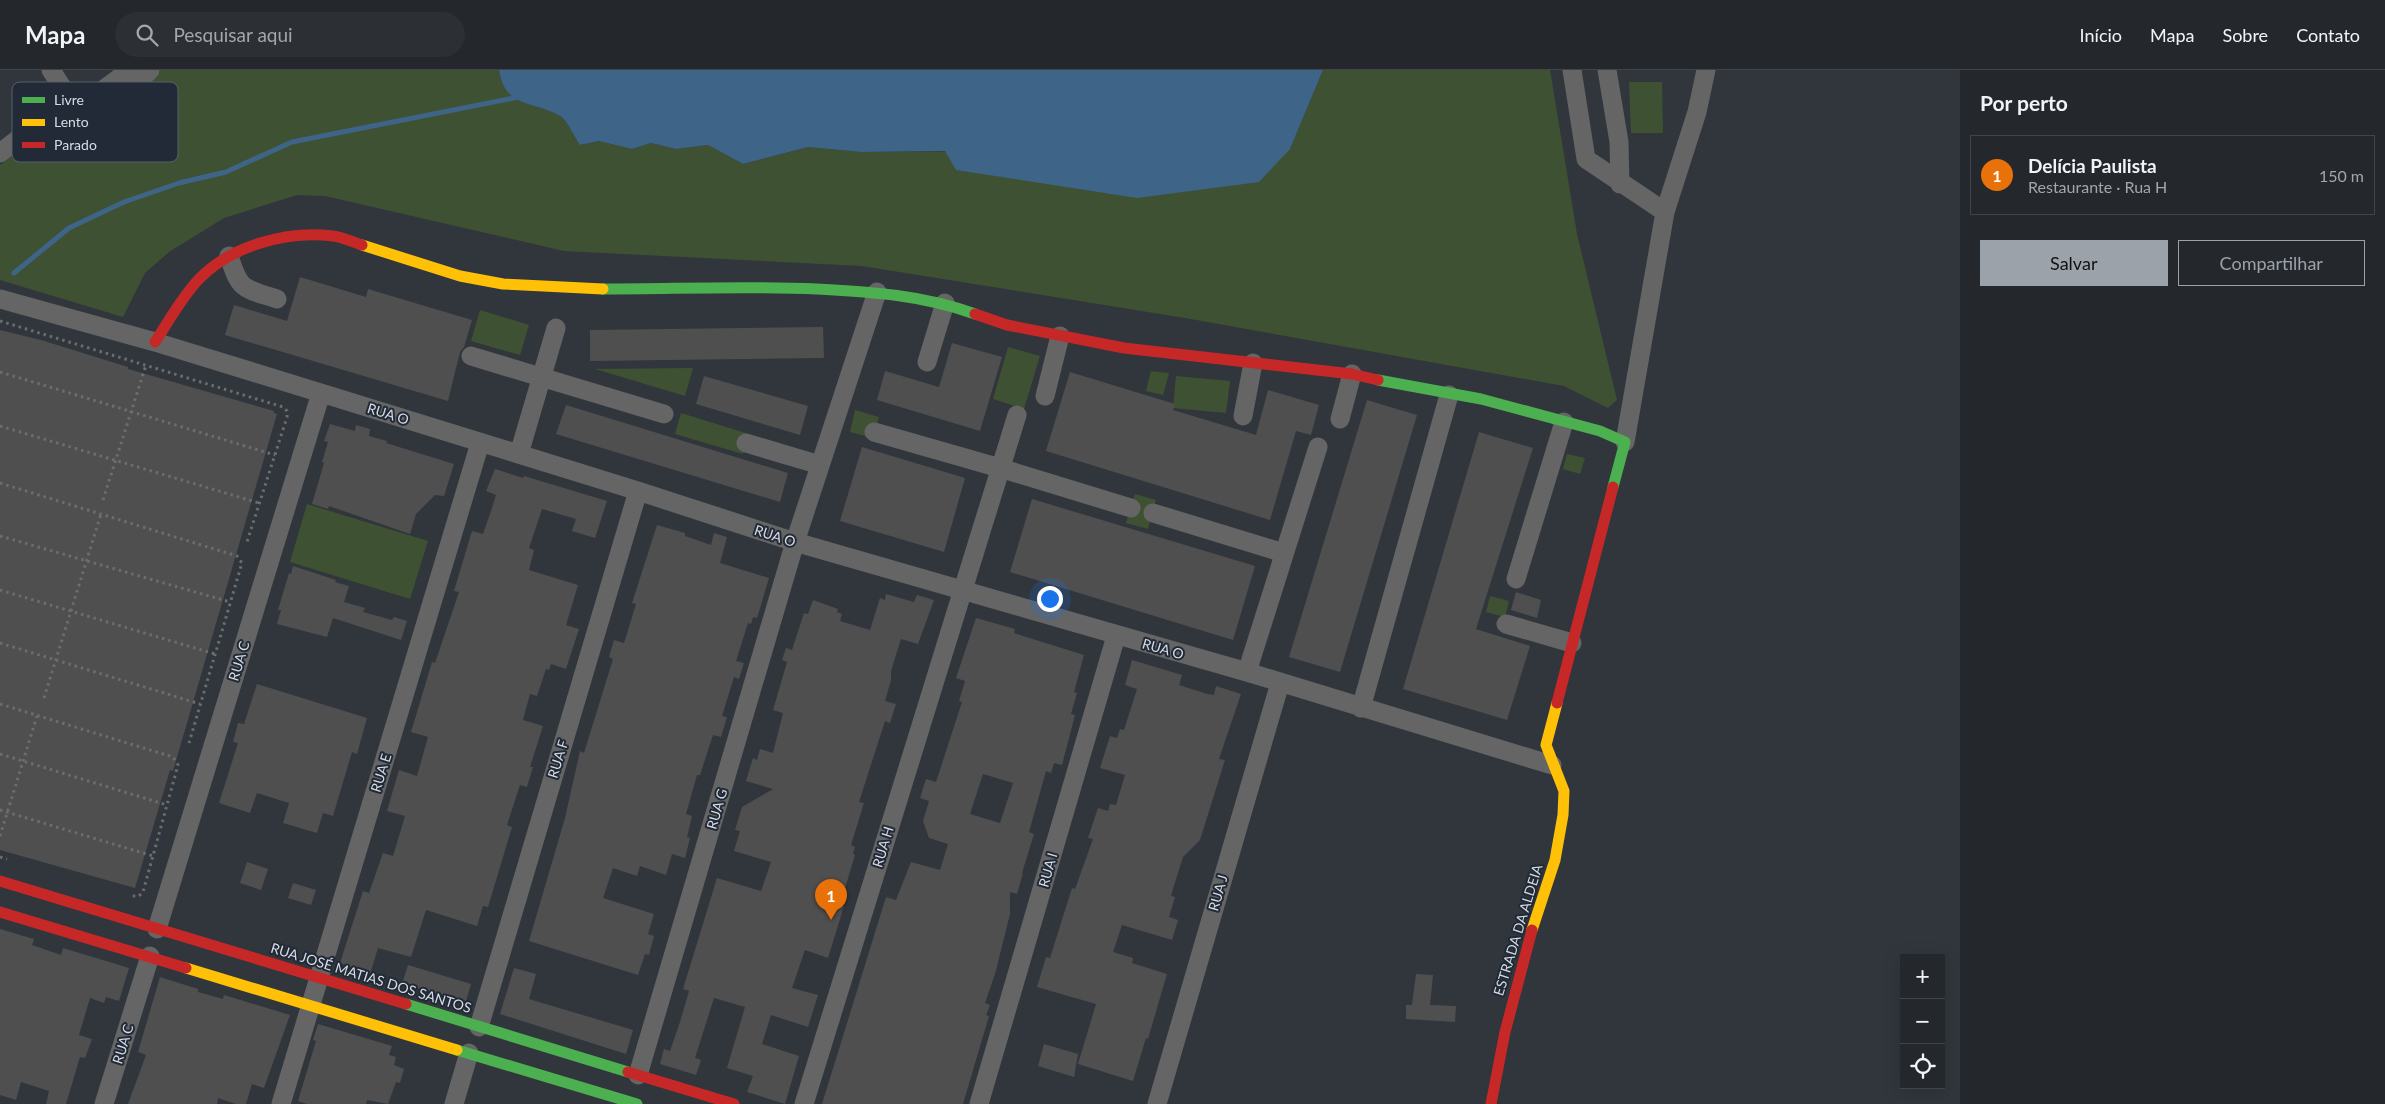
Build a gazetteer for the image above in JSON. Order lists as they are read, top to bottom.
{
  "streets": {
    "street": [
      "RUA O",
      "RUA C",
      "RUA F",
      "RUA E",
      "RUA G",
      "RUA H",
      "RUA I",
      "RUA J",
      "ESTRADA DA ALDEIA",
      "RUA JOSÉ MATIAS DOS SANTOS"
    ]
  },
  "crossings": [
    ["RUA O", "RUA C"],
    ["RUA O", "RUA F"],
    ["RUA O", "RUA E"],
    ["RUA O", "RUA G"],
    ["RUA O", "RUA H"],
    ["RUA O", "RUA I"],
    ["RUA O", "RUA J"],
    ["RUA O", "ESTRADA DA ALDEIA"],
    ["RUA C", "RUA JOSÉ MATIAS DOS SANTOS"],
    ["RUA F", "RUA JOSÉ MATIAS DOS SANTOS"],
    ["RUA E", "RUA JOSÉ MATIAS DOS SANTOS"],
    ["RUA G", "RUA JOSÉ MATIAS DOS SANTOS"]
  ],
  "legend": ["Livre", "Lento", "Parado"],
  "page": {
    "header": "Mapa",
    "search": "Pesquisar aqui",
    "nav": [
      "Início",
      "Mapa",
      "Sobre",
      "Contato"
    ],
    "heading": "Por perto",
    "list": [
      {
        "mark": "1",
        "name": "Delícia Paulista",
        "note": "Restaurante · Rua H",
        "value": "150 m"
      }
    ],
    "buttons": ["Salvar", "Compartilhar"],
    "pins": "1",
    "map_buttons": ["+", "−"]
  }
}
